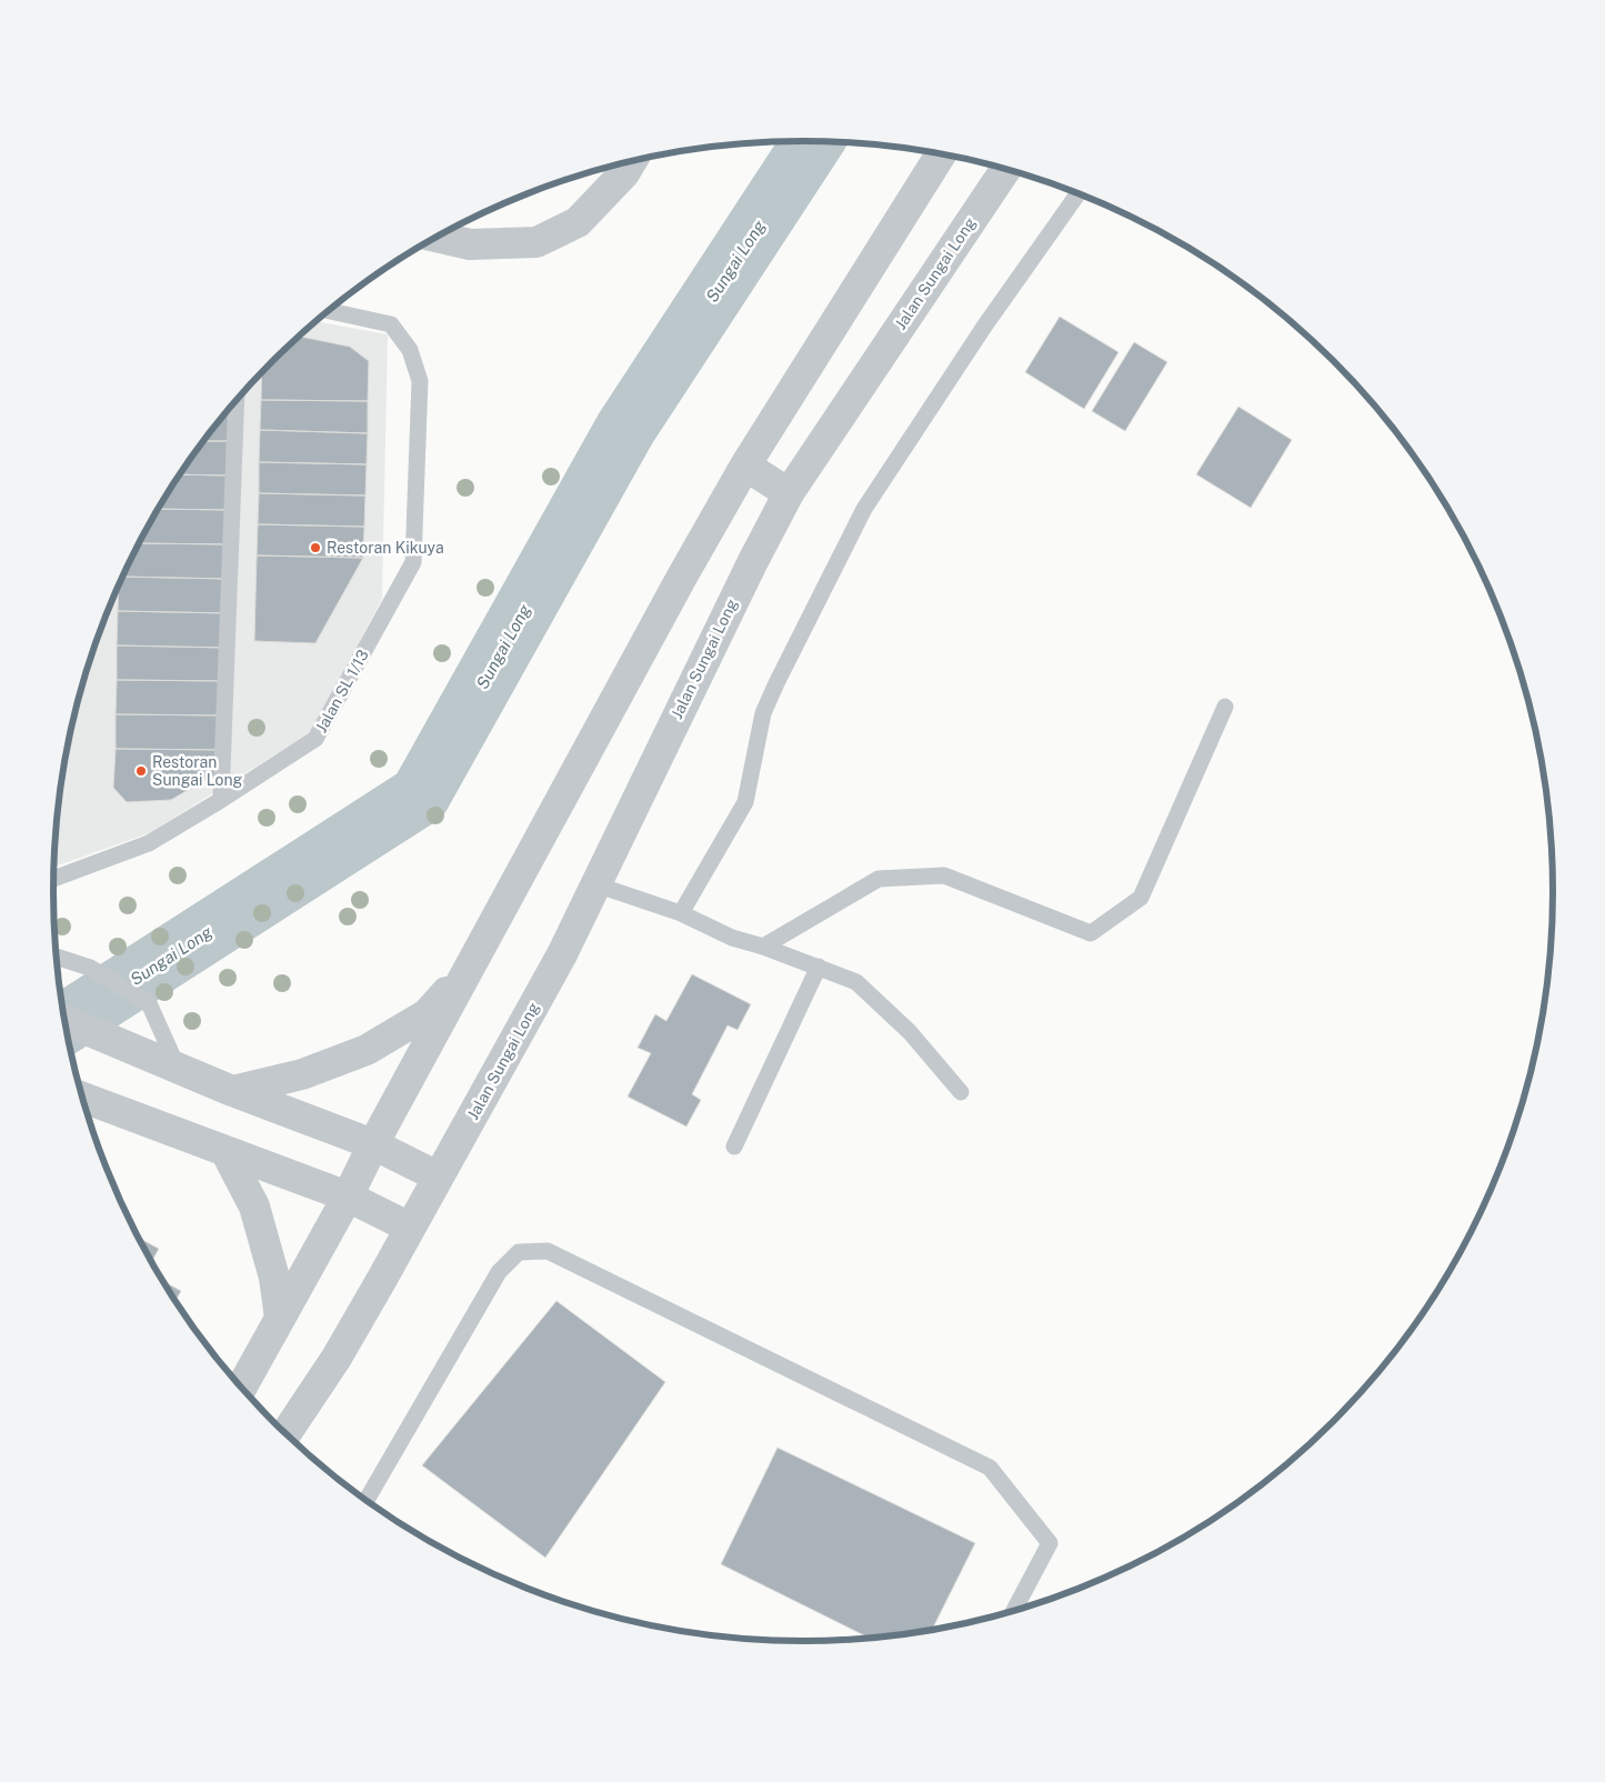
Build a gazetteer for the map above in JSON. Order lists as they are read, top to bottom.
{
  "streets": {
    "street": ["Jalan Sungai Long"],
    "lane": ["Jalan SL 1/13"]
  },
  "water": ["Sungai Long"],
  "places": ["Restoran Kikuya", "Restoran Sungai Long"]
}
